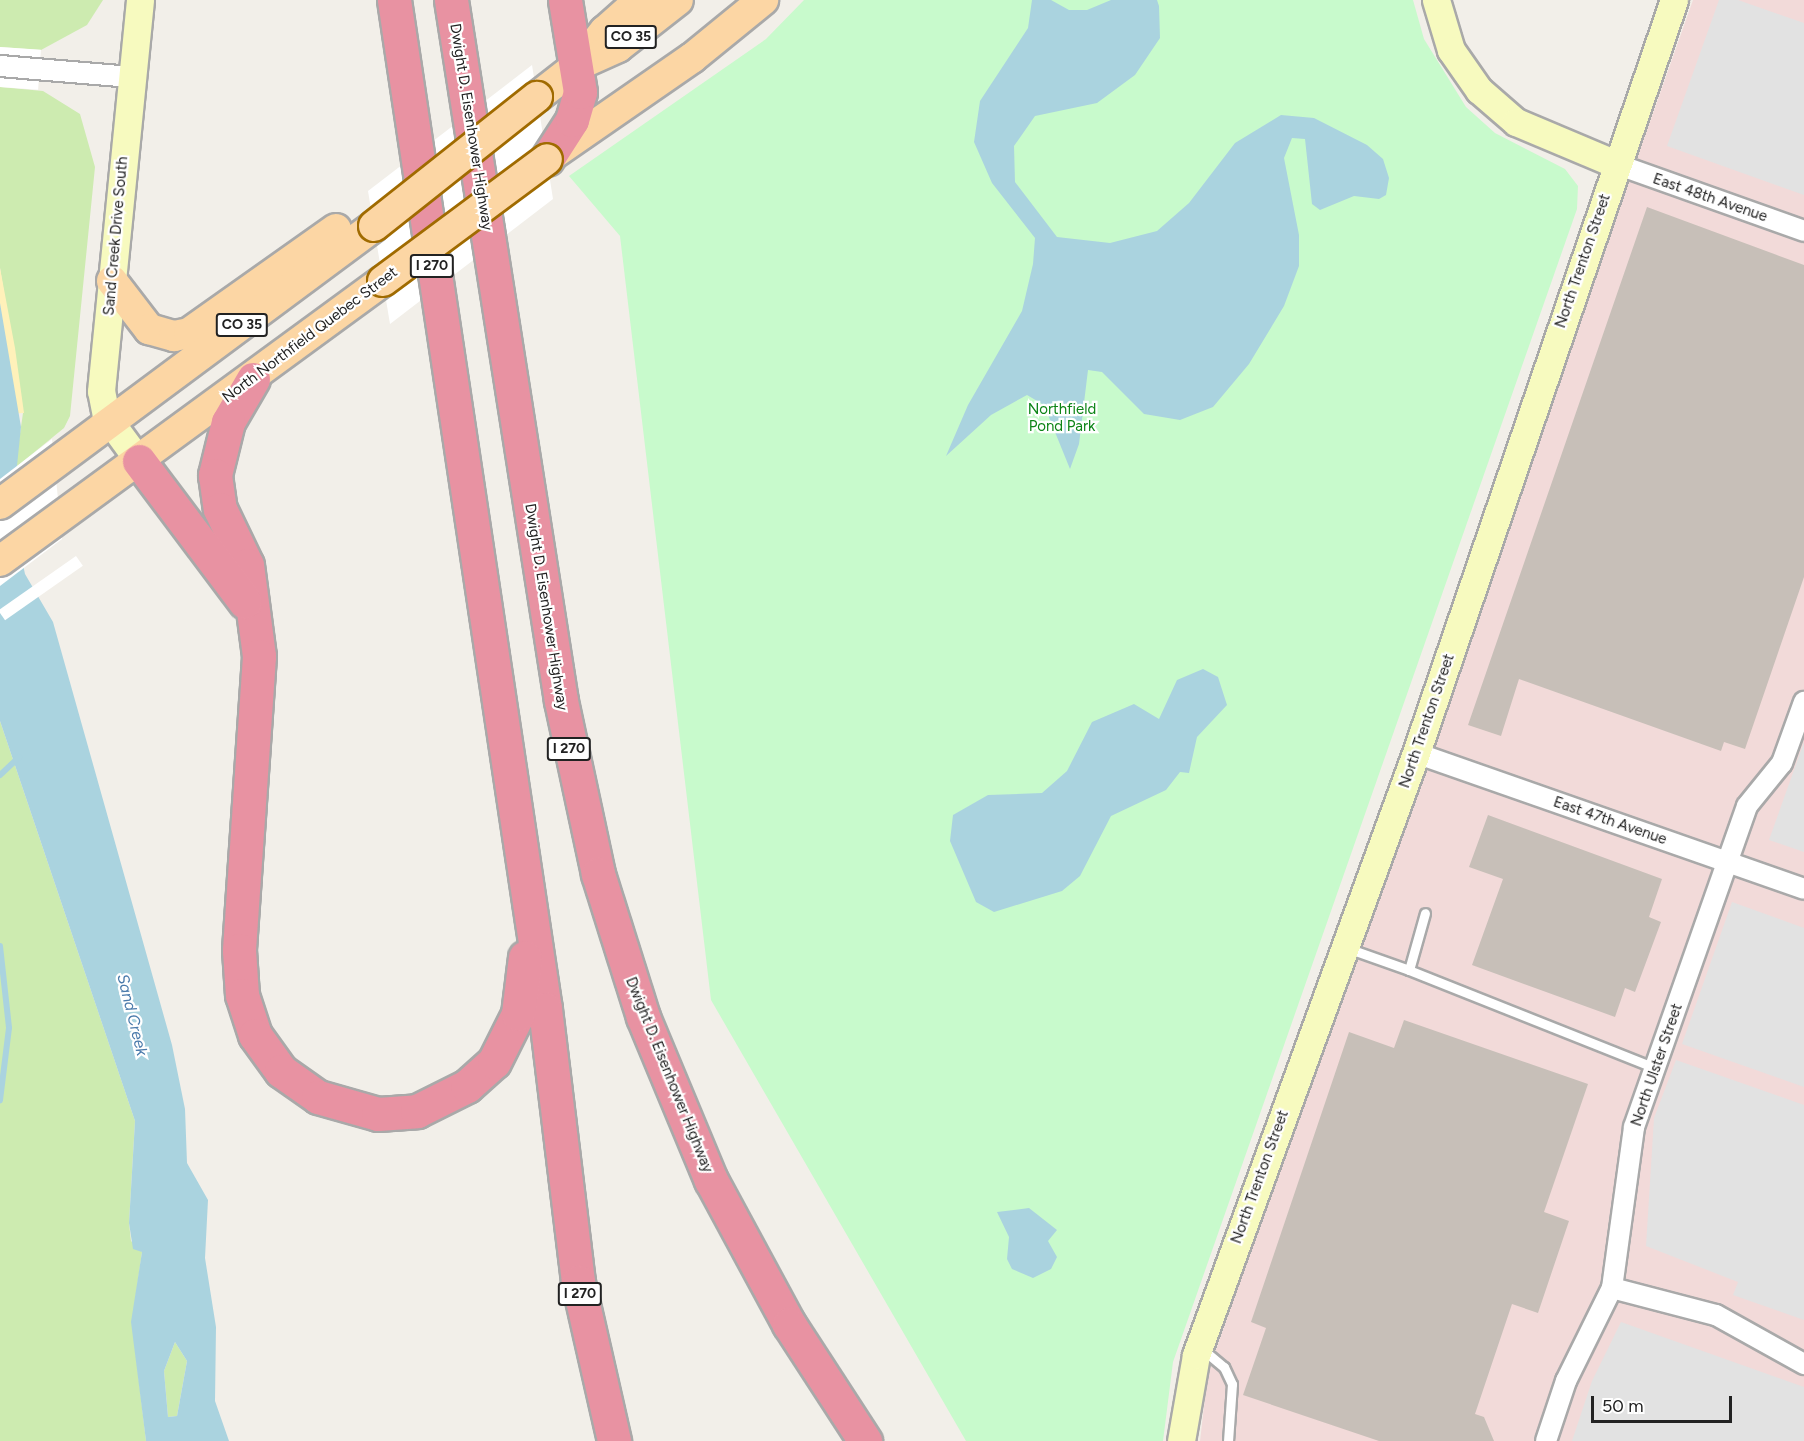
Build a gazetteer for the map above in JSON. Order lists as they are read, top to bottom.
{
  "streets": {
    "highway": ["Dwight D. Eisenhower Highway", "I 270"],
    "main road": ["CO 35", "North Northfield Quebec Street"],
    "street": [
      "East 48th Avenue",
      "Sand Creek Drive South",
      "North Trenton Street",
      "East 47th Avenue",
      "North Ulster Street"
    ]
  },
  "crossings": [
    ["CO 35", "Sand Creek Drive South"],
    ["East 48th Avenue", "North Trenton Street"],
    ["Sand Creek Drive South", "North Northfield Quebec Street"],
    ["North Trenton Street", "East 47th Avenue"],
    ["East 47th Avenue", "North Ulster Street"]
  ],
  "water": ["Sand Creek"],
  "parks": ["Northfield Pond Park"],
  "scale_bar": "50 m"
}
